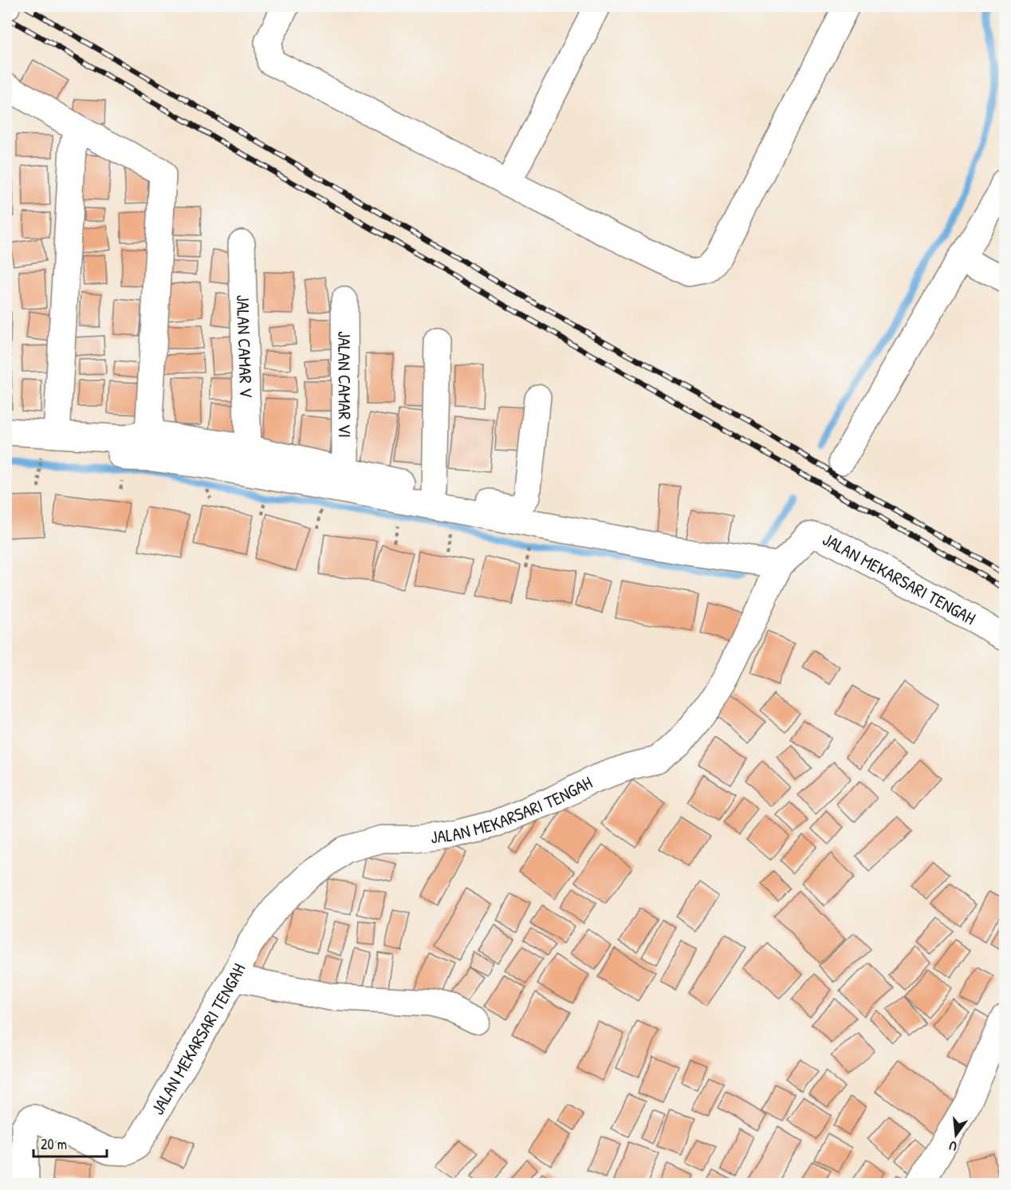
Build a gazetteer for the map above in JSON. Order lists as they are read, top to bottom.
{
  "streets": {
    "street": ["JALAN CAMAR V", "JALAN CAMAR VI", "JALAN MEKARSARI TENGAH"]
  },
  "scale_bar": "20 m",
  "north": "bottom"
}
